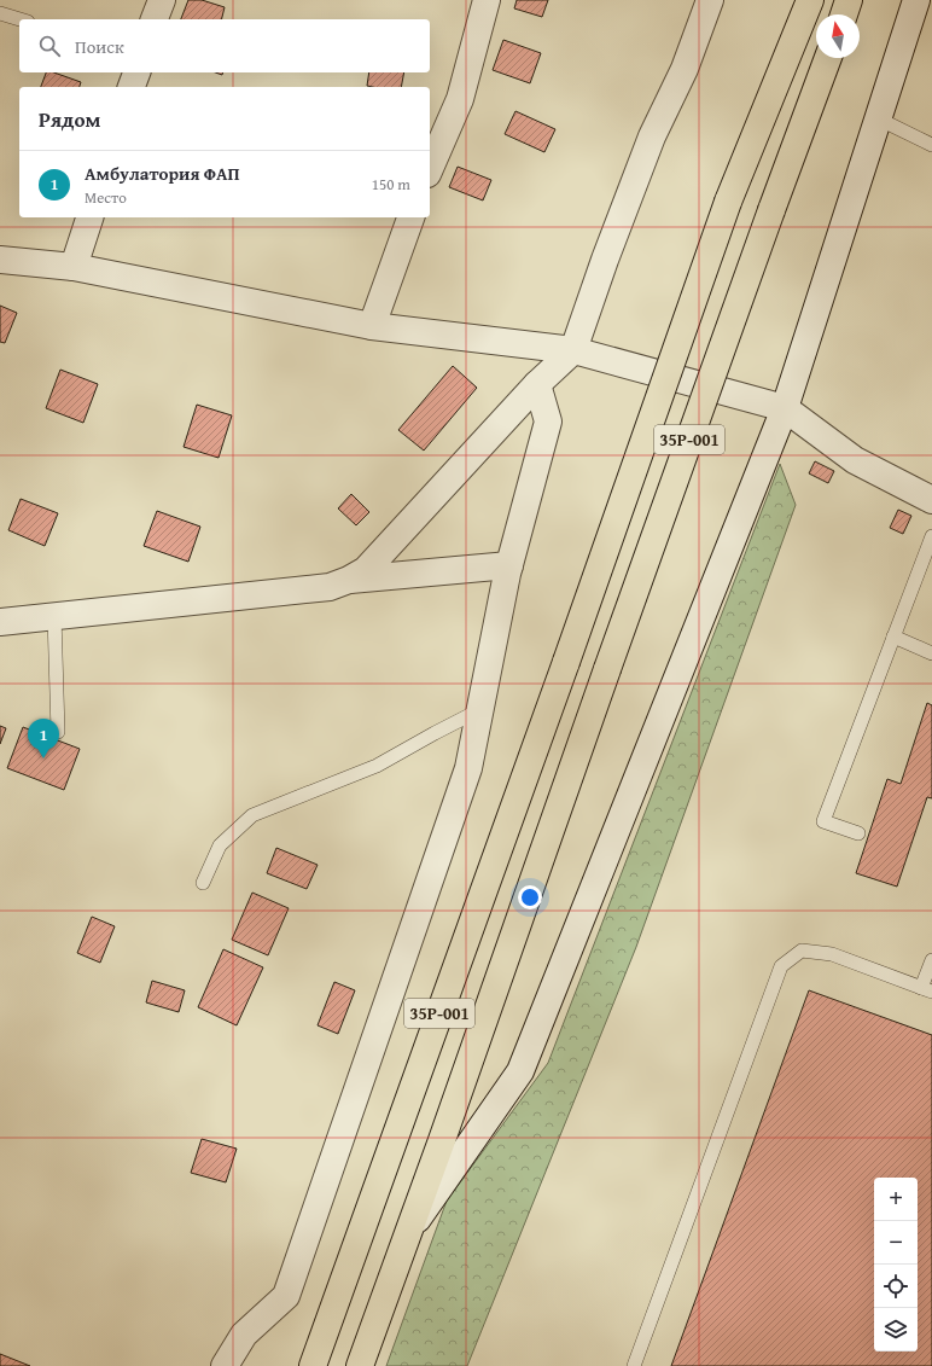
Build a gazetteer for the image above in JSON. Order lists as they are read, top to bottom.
{
  "streets": {
    "main road": ["35Р-001"]
  },
  "north": "top",
  "page": {
    "search": "Поиск",
    "heading": "Рядом",
    "list": [
      {
        "mark": "1",
        "name": "Амбулатория ФАП",
        "note": "Место",
        "value": "150 m"
      }
    ],
    "pins": "1",
    "map_buttons": ["+", "−"]
  }
}
